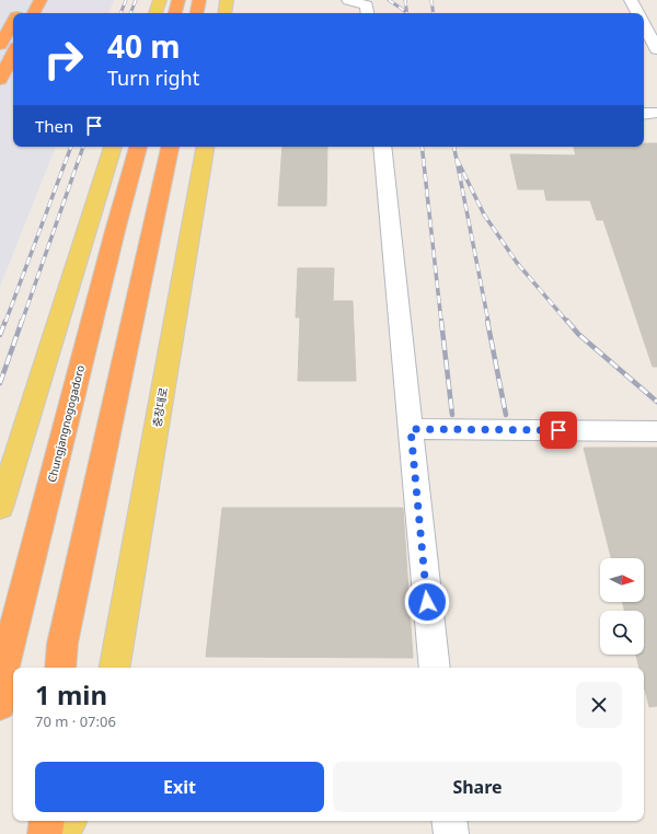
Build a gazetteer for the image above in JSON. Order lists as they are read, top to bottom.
{
  "streets": {
    "highway": ["Chungjangnogogadoro"],
    "main road": ["충장대로"]
  },
  "north": "right",
  "page": {
    "turn": ["40 m", "Turn right"],
    "then": "Then",
    "heading": ["1 min", "70 m · 07:06"],
    "buttons": ["Exit", "Share"]
  }
}
